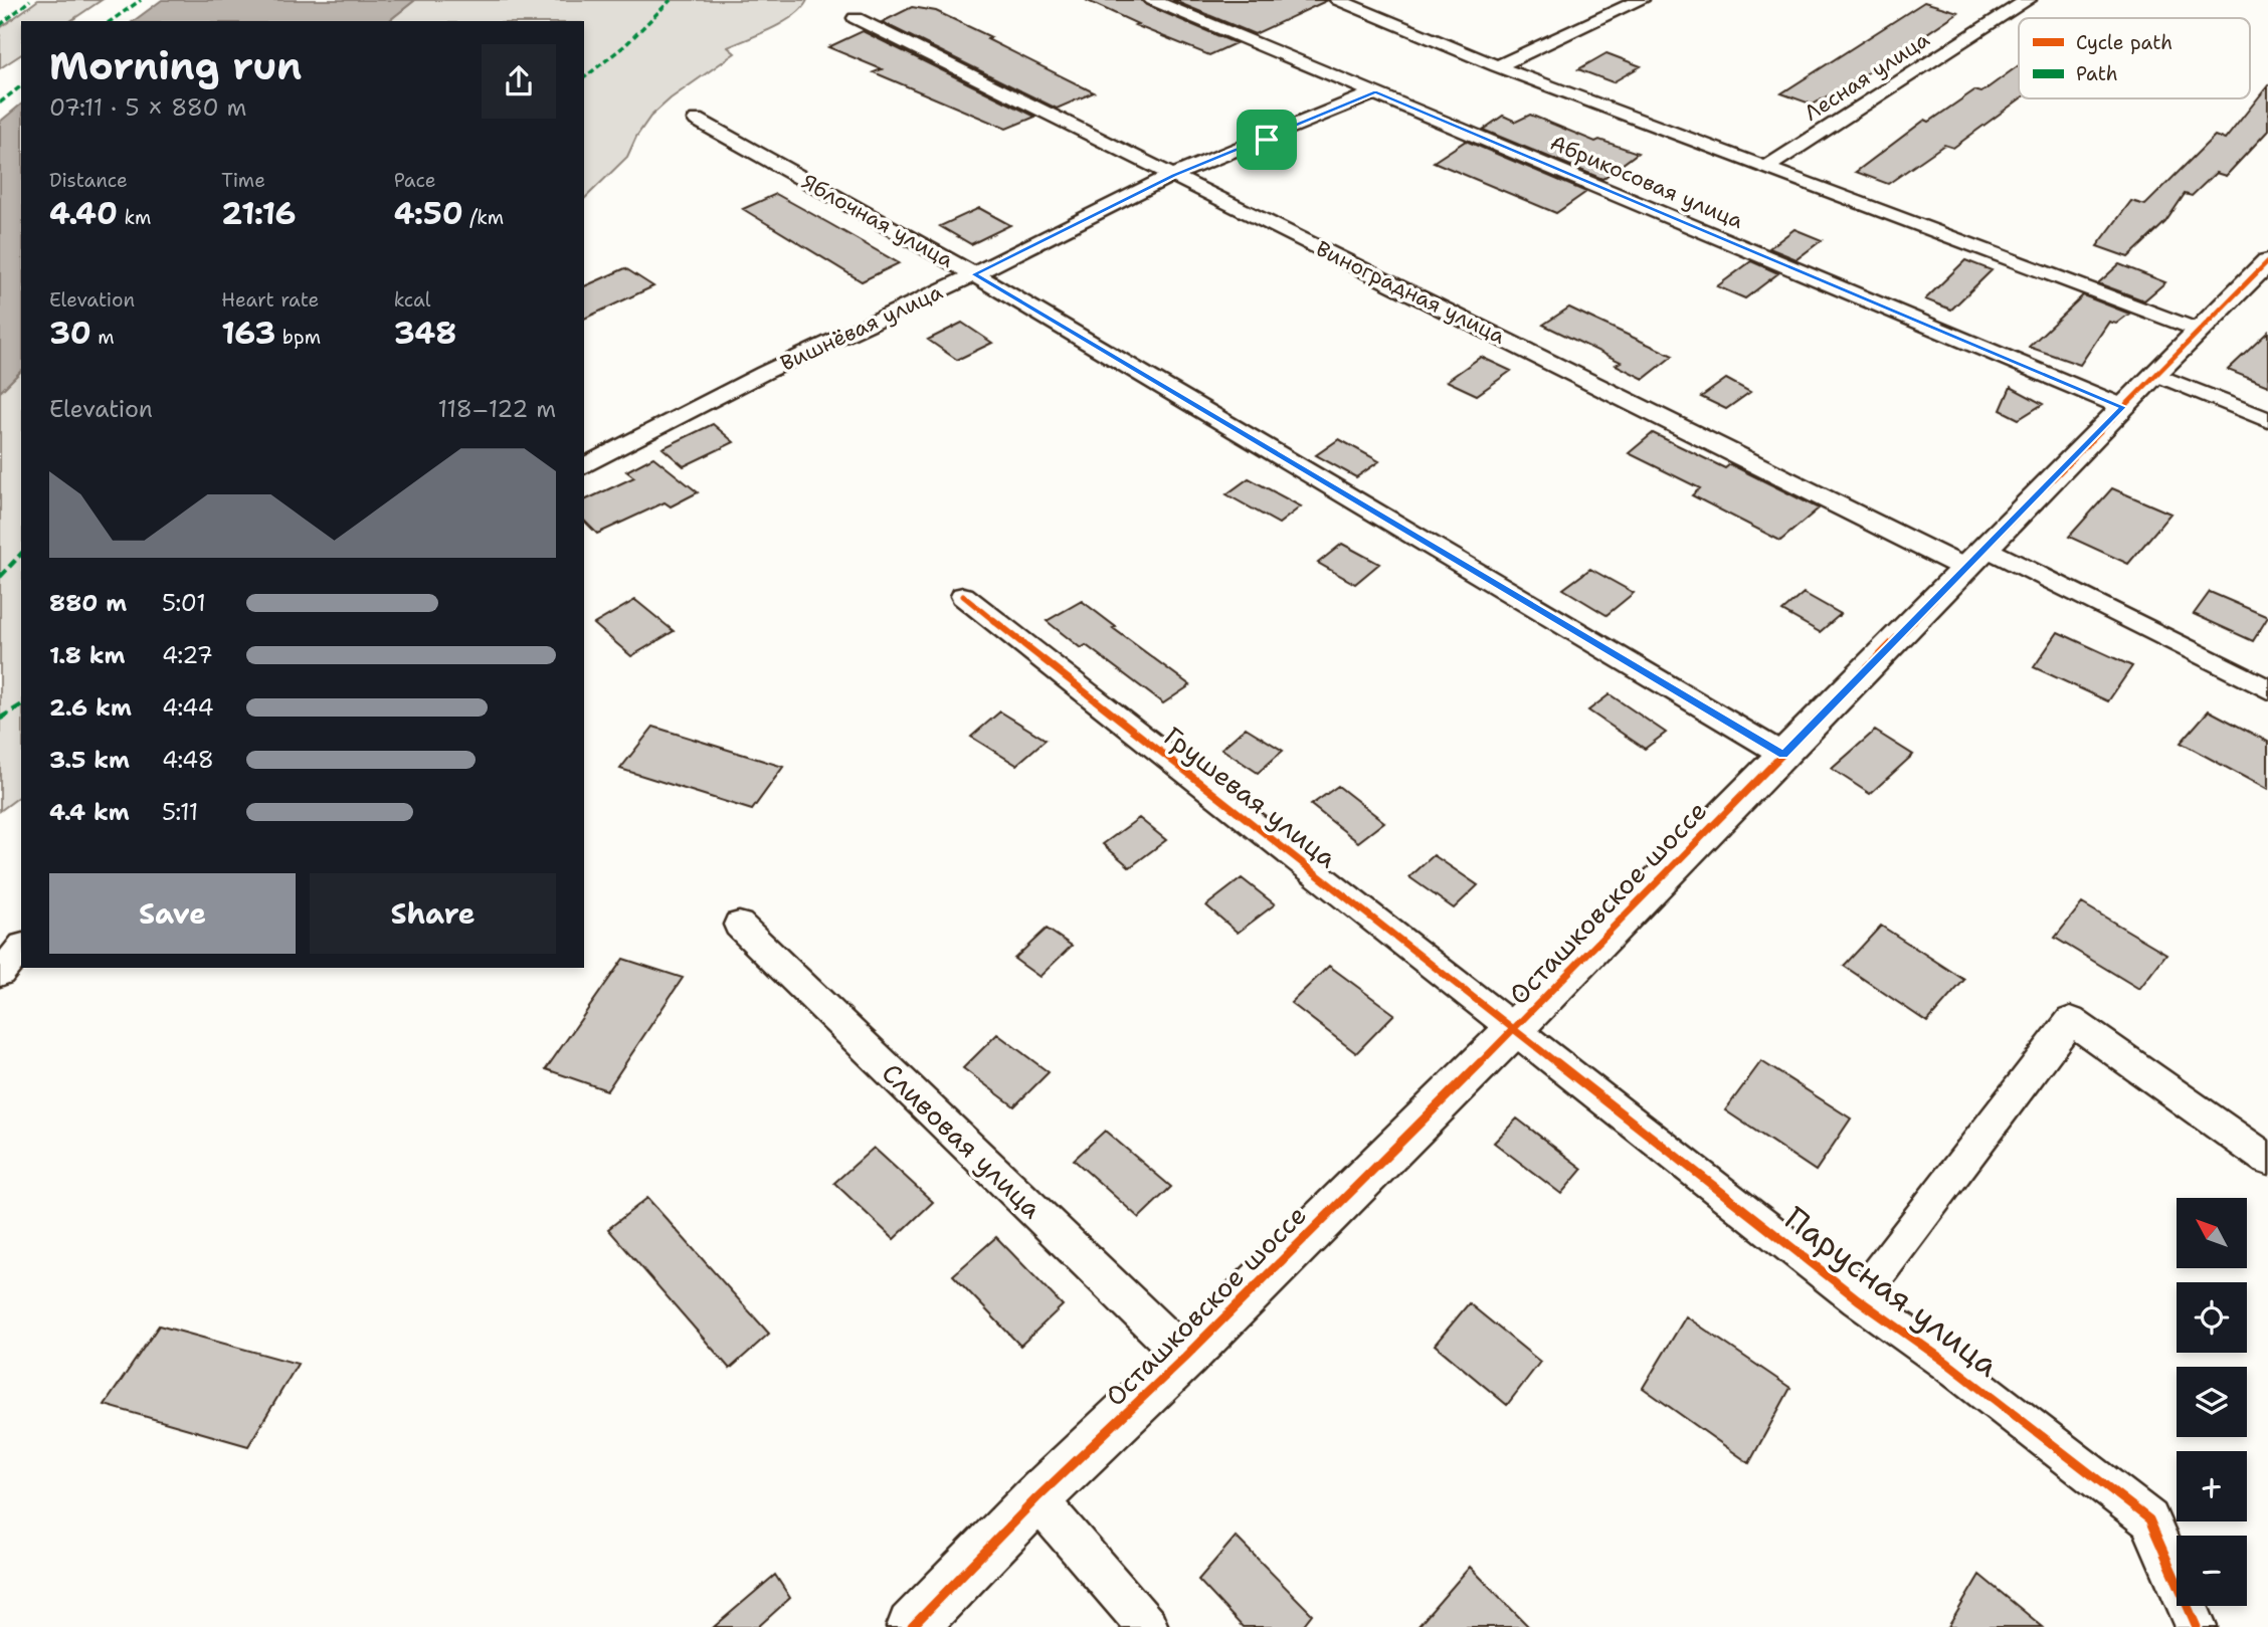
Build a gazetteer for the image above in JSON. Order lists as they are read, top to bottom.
{
  "streets": {
    "street": [
      "Лесная улица",
      "Абрикосовая улица",
      "Яблочная улица",
      "Виноградная улица",
      "Вишнёвая улица",
      "Грушевая улица",
      "Осташковское шоссе",
      "Сливовая улица",
      "Парусная улица"
    ]
  },
  "crossings": [
    ["Абрикосовая улица", "Вишнёвая улица"],
    ["Абрикосовая улица", "Осташковское шоссе"],
    ["Яблочная улица", "Вишнёвая улица"],
    ["Яблочная улица", "Осташковское шоссе"],
    ["Виноградная улица", "Вишнёвая улица"],
    ["Виноградная улица", "Осташковское шоссе"],
    ["Грушевая улица", "Осташковское шоссе"],
    ["Грушевая улица", "Парусная улица"],
    ["Осташковское шоссе", "Сливовая улица"],
    ["Осташковское шоссе", "Парусная улица"]
  ],
  "legend": ["Cycle path", "Path"],
  "north": "top left",
  "page": {
    "heading": ["Morning run", "07:11 · 5 × 880 m"],
    "stats": [
      ["Distance", "4.40 km"],
      ["Time", "21:16"],
      ["Pace", "4:50 /km"],
      ["Elevation", "30 m"],
      ["Heart rate", "163 bpm"],
      ["kcal", "348"]
    ],
    "chart": ["Elevation", "118–122 m"],
    "list": [
      {
        "name": "880 m",
        "note": "5:01"
      },
      {
        "name": "1.8 km",
        "note": "4:27"
      },
      {
        "name": "2.6 km",
        "note": "4:44"
      },
      {
        "name": "3.5 km",
        "note": "4:48"
      },
      {
        "name": "4.4 km",
        "note": "5:11"
      }
    ],
    "buttons": ["Save", "Share"],
    "map_buttons": ["+", "−"]
  }
}
